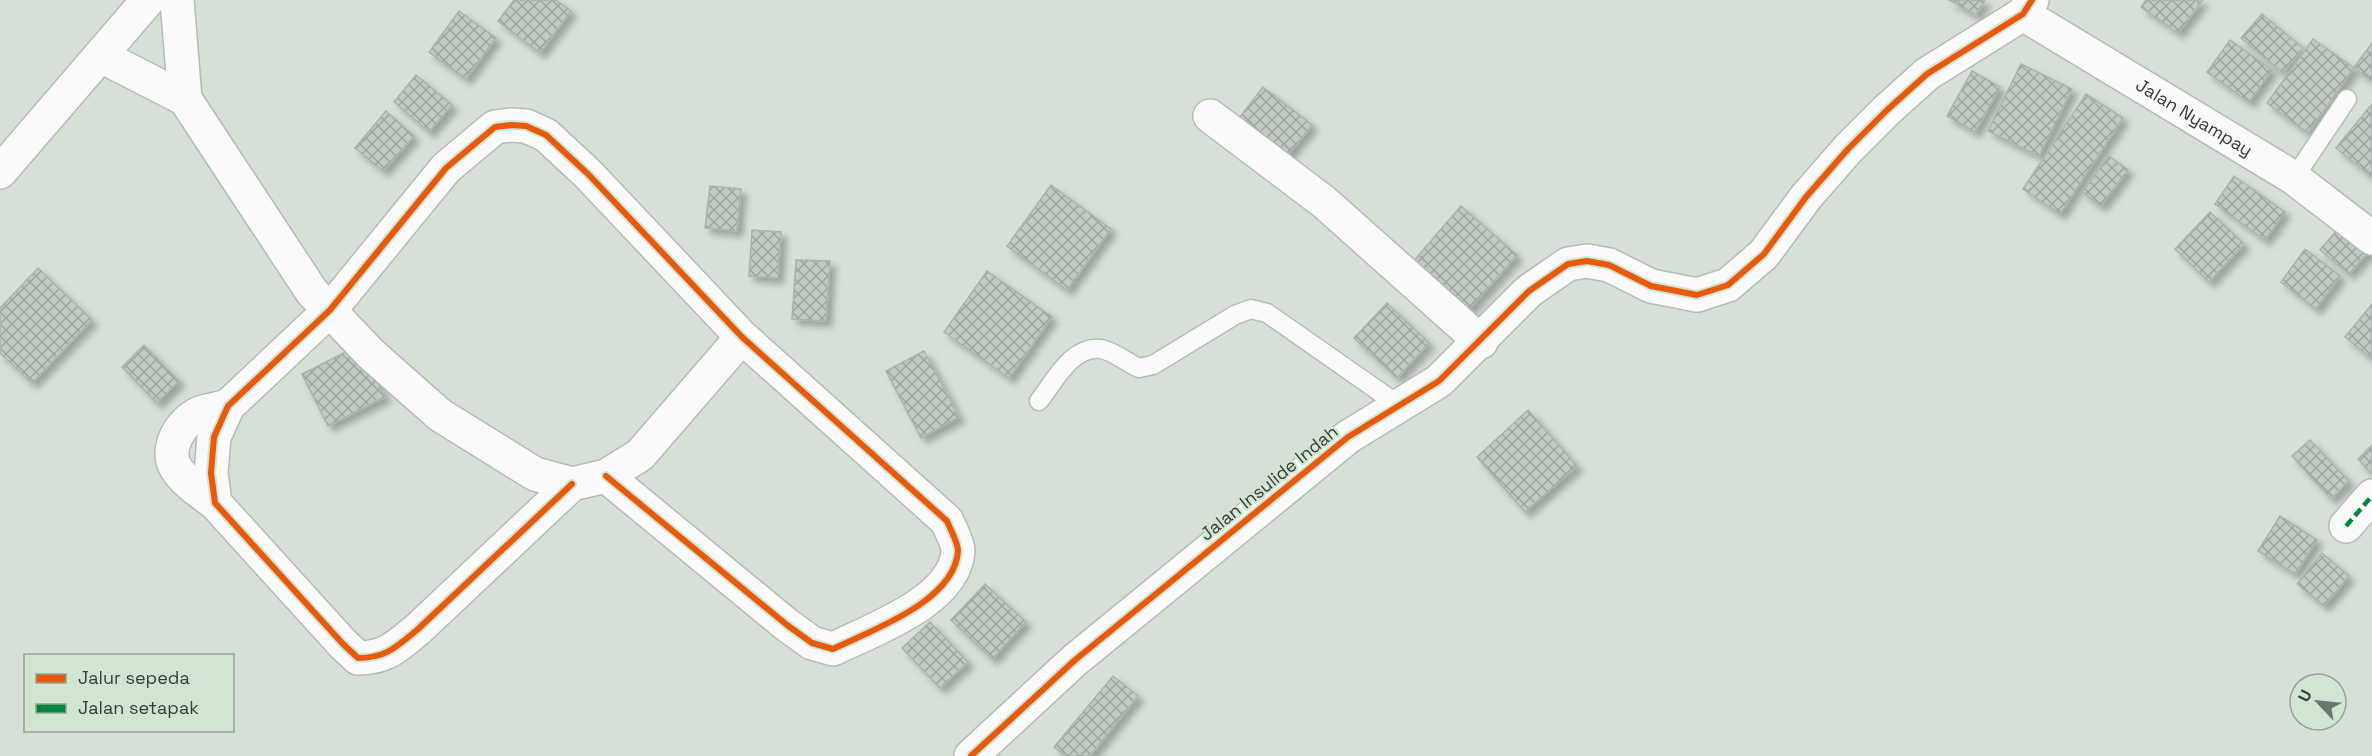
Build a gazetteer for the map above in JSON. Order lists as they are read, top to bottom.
{
  "streets": {
    "street": ["Jalan Nyampay", "Jalan Insulide Indah"]
  },
  "crossings": [
    ["Jalan Nyampay", "Jalan Insulide Indah"]
  ],
  "legend": ["Jalur sepeda", "Jalan setapak"],
  "north": "top left"
}
